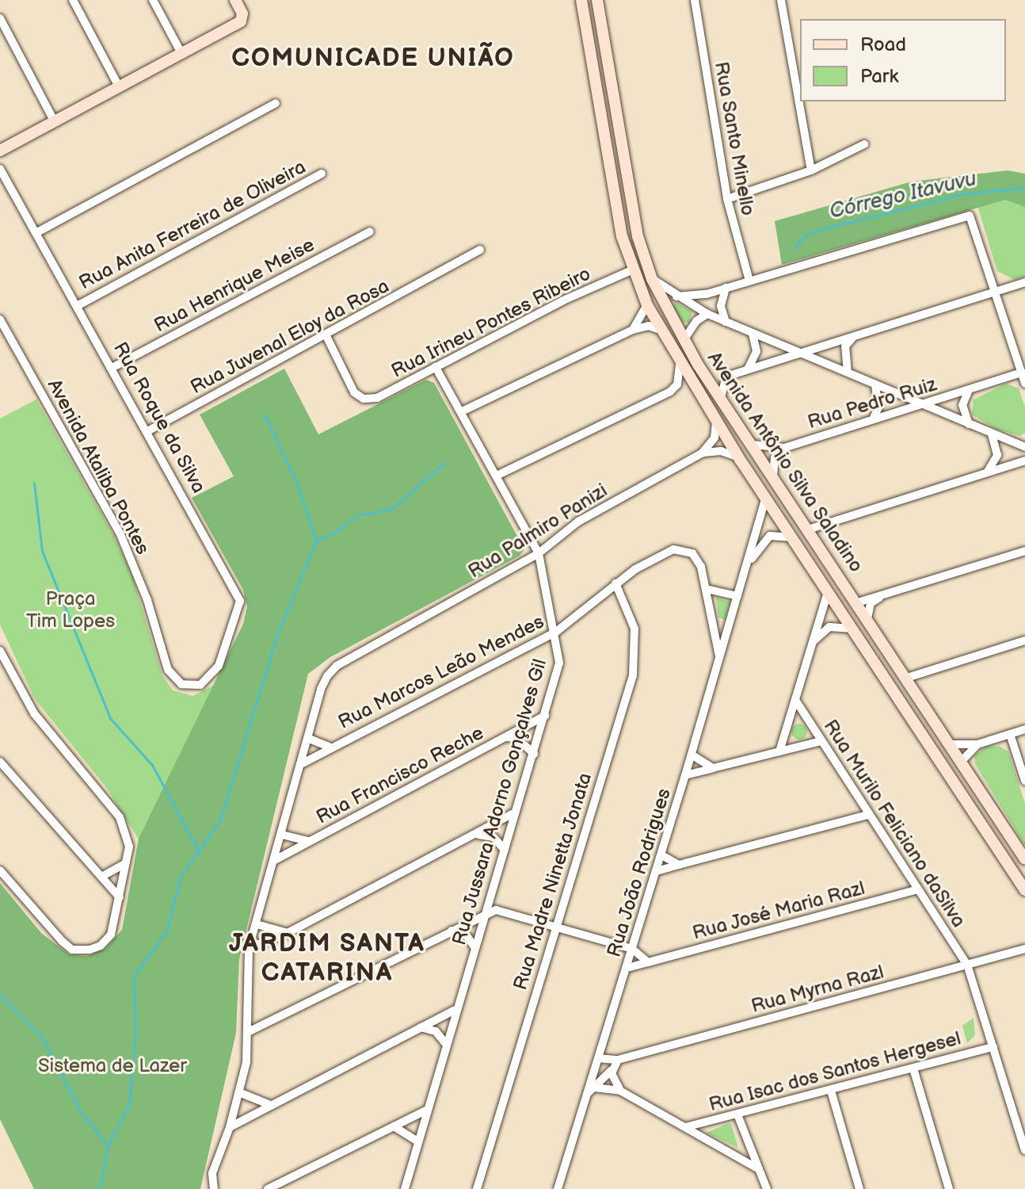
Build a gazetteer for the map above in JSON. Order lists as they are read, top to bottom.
{
  "streets": {
    "main road": ["Avenida Antônio Silva Saladino"],
    "street": [
      "Rua Santo Minello",
      "Rua Anita Ferreira de Oliveira",
      "Rua Henrique Meise",
      "Rua Irineu Pontes Ribeiro",
      "Rua Juvenal Eloy da Rosa",
      "Rua Pedro Ruiz",
      "Rua Roque da Silva",
      "Avenida Ataliba Pontes",
      "Rua Palmiro Panizi",
      "Rua Marcos Leão Mendes",
      "Rua Francisco Reche",
      "Rua Jussara Adorno Gonçalves Gil",
      "Rua Murilo Feliciano daSilva",
      "Rua João Rodrigues",
      "Rua Madre Ninetta Jonata",
      "Rua José Maria Razl",
      "Rua Myrna Razl",
      "Rua Isac dos Santos Hergesel"
    ]
  },
  "crossings": [
    ["Rua Anita Ferreira de Oliveira", "Rua Roque da Silva"],
    ["Rua Henrique Meise", "Rua Roque da Silva"],
    ["Rua Irineu Pontes Ribeiro", "Rua Juvenal Eloy da Rosa"],
    ["Rua Irineu Pontes Ribeiro", "Avenida Antônio Silva Saladino"],
    ["Rua Irineu Pontes Ribeiro", "Rua Jussara Adorno Gonçalves Gil"],
    ["Rua Juvenal Eloy da Rosa", "Rua Roque da Silva"],
    ["Rua Pedro Ruiz", "Avenida Antônio Silva Saladino"],
    ["Rua Roque da Silva", "Avenida Ataliba Pontes"],
    ["Avenida Antônio Silva Saladino", "Rua João Rodrigues"],
    ["Rua Palmiro Panizi", "Rua Marcos Leão Mendes"],
    ["Rua Palmiro Panizi", "Rua Jussara Adorno Gonçalves Gil"],
    ["Rua Marcos Leão Mendes", "Rua Jussara Adorno Gonçalves Gil"],
    ["Rua Marcos Leão Mendes", "Rua João Rodrigues"],
    ["Rua Marcos Leão Mendes", "Rua Madre Ninetta Jonata"],
    ["Rua Francisco Reche", "Rua Jussara Adorno Gonçalves Gil"],
    ["Rua Murilo Feliciano daSilva", "Rua José Maria Razl"],
    ["Rua Murilo Feliciano daSilva", "Rua Myrna Razl"],
    ["Rua Murilo Feliciano daSilva", "Rua Isac dos Santos Hergesel"],
    ["Rua João Rodrigues", "Rua José Maria Razl"],
    ["Rua João Rodrigues", "Rua Myrna Razl"]
  ],
  "districts": ["COMUNICADE UNIÃO", "JARDIM SANTA CATARINA"],
  "water": ["Córrego Itavuvu"],
  "parks": ["Praça Tim Lopes", "Sistema de Lazer"],
  "legend": ["Road", "Park"]
}
